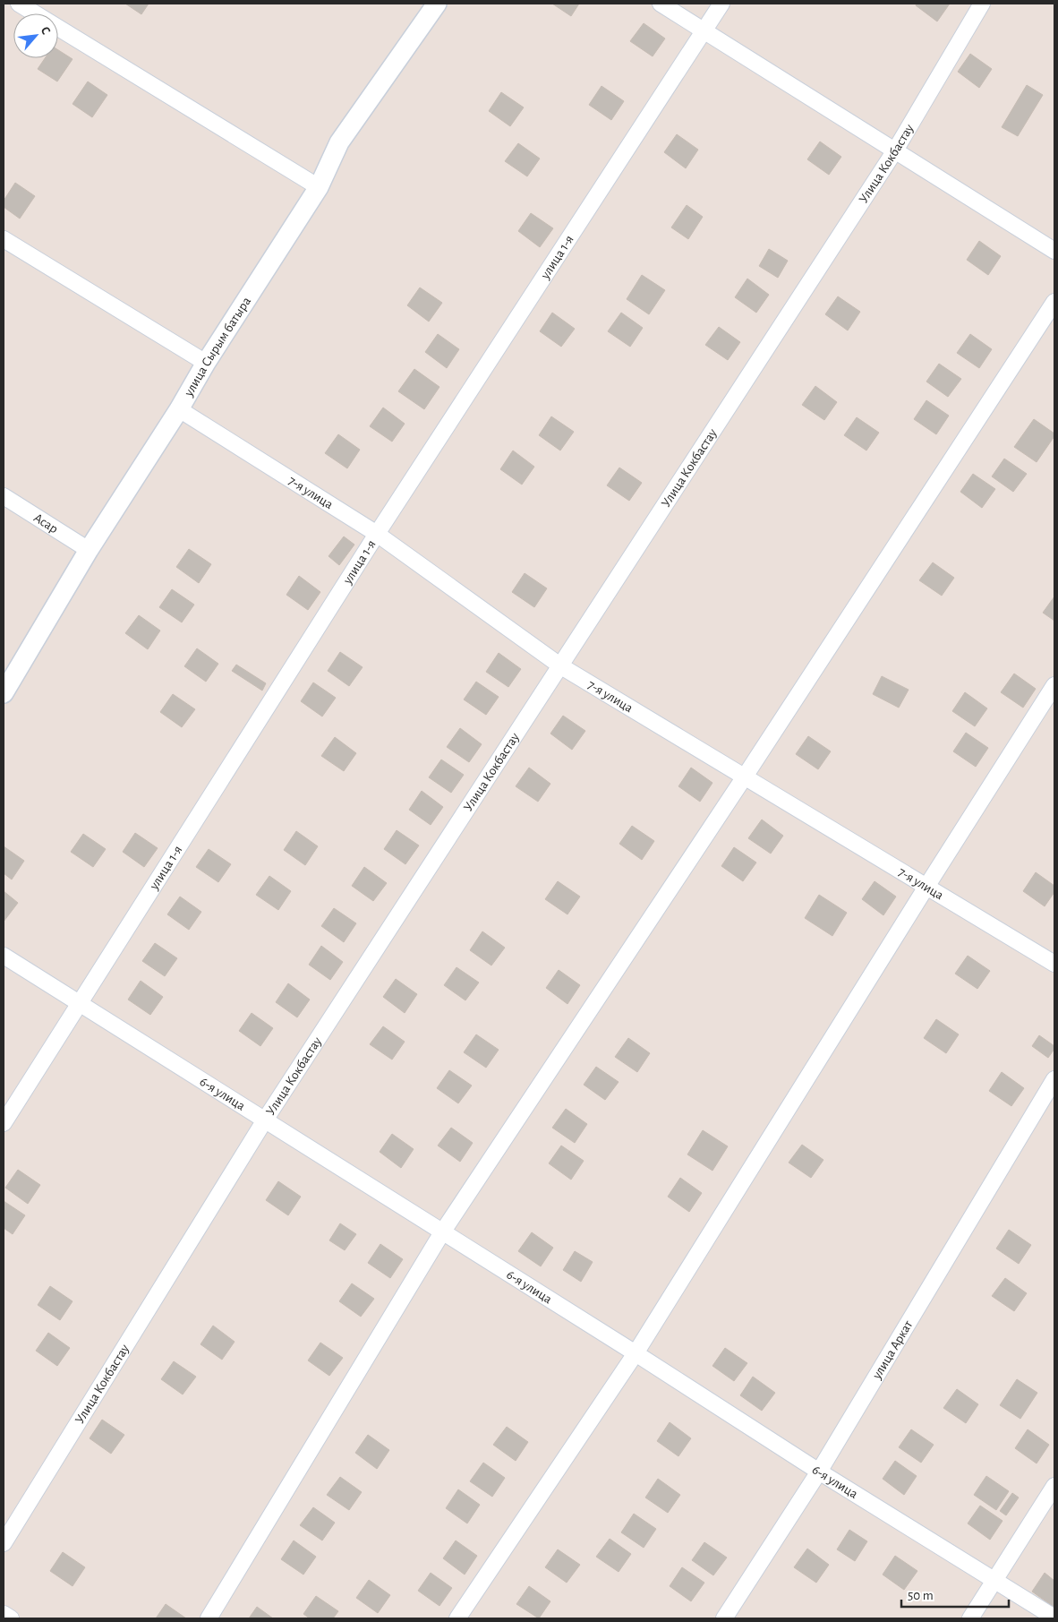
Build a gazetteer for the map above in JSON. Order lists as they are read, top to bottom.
{
  "streets": {
    "street": [
      "Улица Кокбастау",
      "улица 1-я",
      "улица Сырым батыра",
      "7-я улица",
      "Асар",
      "6-я улица",
      "улица Аркат"
    ]
  },
  "crossings": [
    ["Улица Кокбастау", "7-я улица"],
    ["Улица Кокбастау", "6-я улица"],
    ["улица 1-я", "7-я улица"],
    ["улица 1-я", "6-я улица"],
    ["улица Сырым батыра", "7-я улица"],
    ["улица Сырым батыра", "Асар"],
    ["6-я улица", "улица Аркат"]
  ],
  "scale_bar": "50 m",
  "north": "top right"
}
